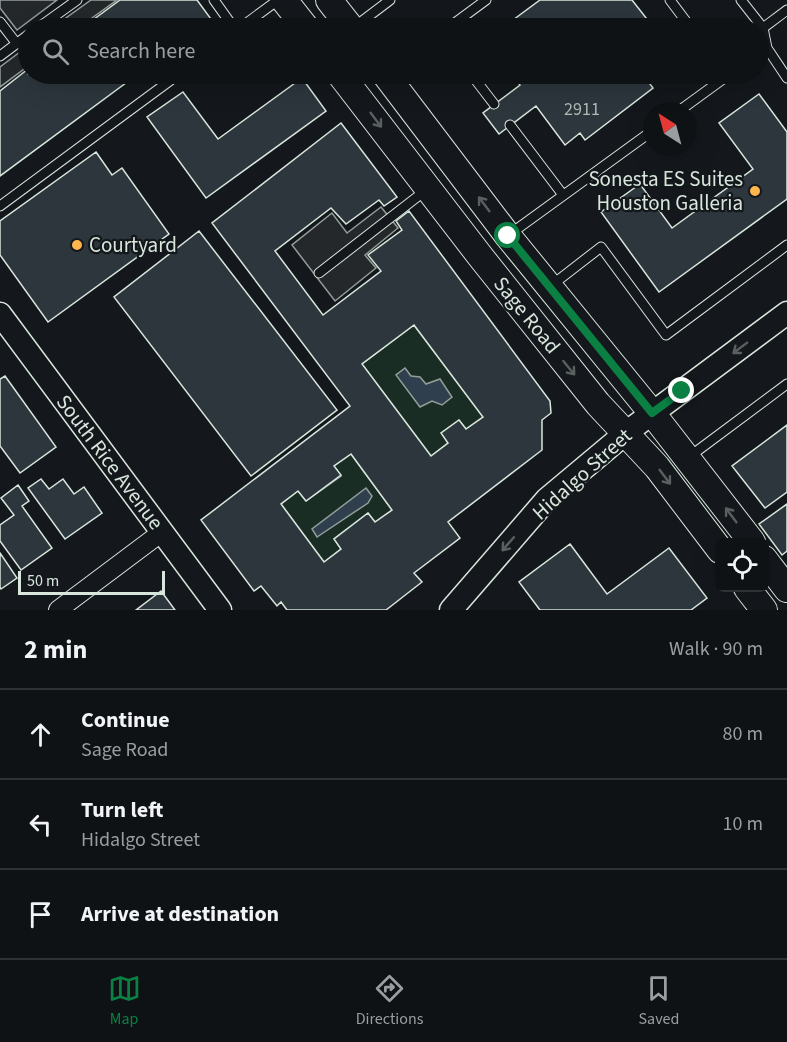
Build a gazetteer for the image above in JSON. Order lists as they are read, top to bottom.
{
  "streets": {
    "main road": ["Sage Road"],
    "street": ["South Rice Avenue", "Hidalgo Street"]
  },
  "crossings": [
    ["Sage Road", "Hidalgo Street"]
  ],
  "one_way": ["Hidalgo Street"],
  "places": ["Sonesta ES Suites Houston Galleria", "Courtyard"],
  "house_numbers": ["2911"],
  "scale_bar": "50 m",
  "north": "top left",
  "page": {
    "search": "Search here",
    "scale": "50 m",
    "heading": ["2 min", "Walk · 90 m"],
    "list": [
      ["Continue", "Sage Road", "80 m"],
      ["Turn left", "Hidalgo Street", "10 m"],
      "Arrive at destination"
    ],
    "nav": ["Map", "Directions", "Saved"]
  }
}
